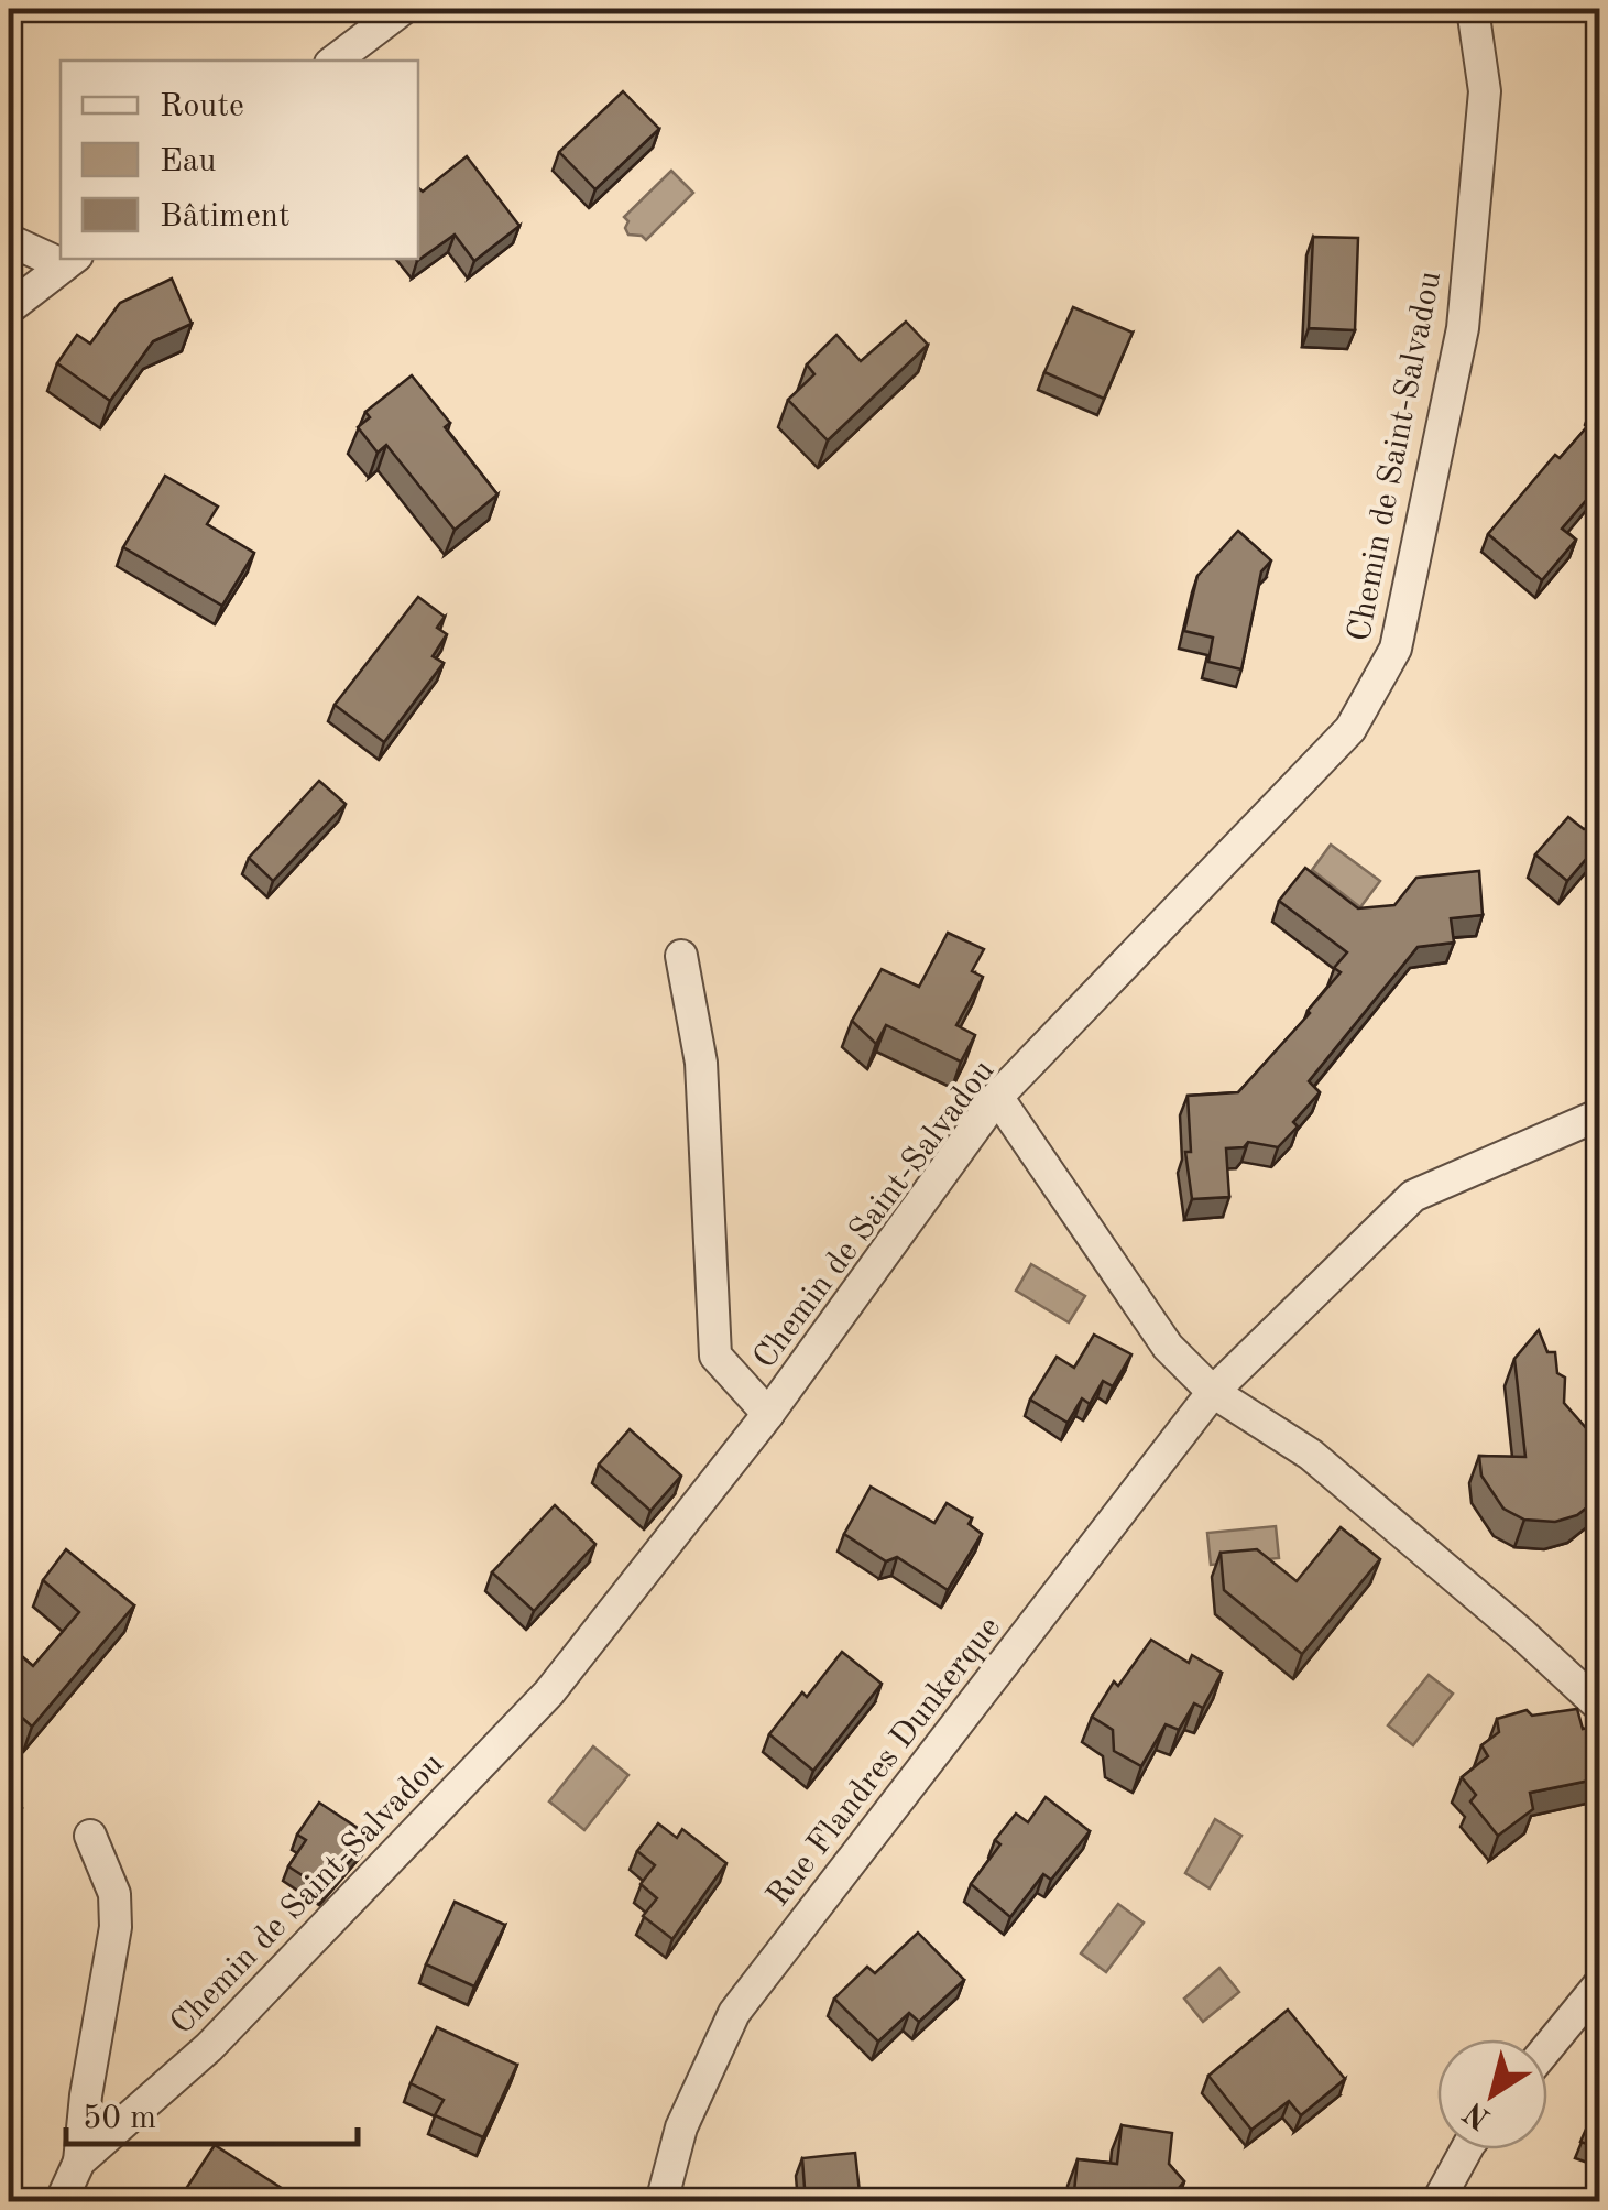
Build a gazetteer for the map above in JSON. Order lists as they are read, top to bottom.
{
  "streets": {
    "street": ["Chemin de Saint-Salvadou", "Rue Flandres Dunkerque"]
  },
  "legend": ["Route", "Eau", "Bâtiment"],
  "scale_bar": "50 m",
  "north": "bottom left"
}
